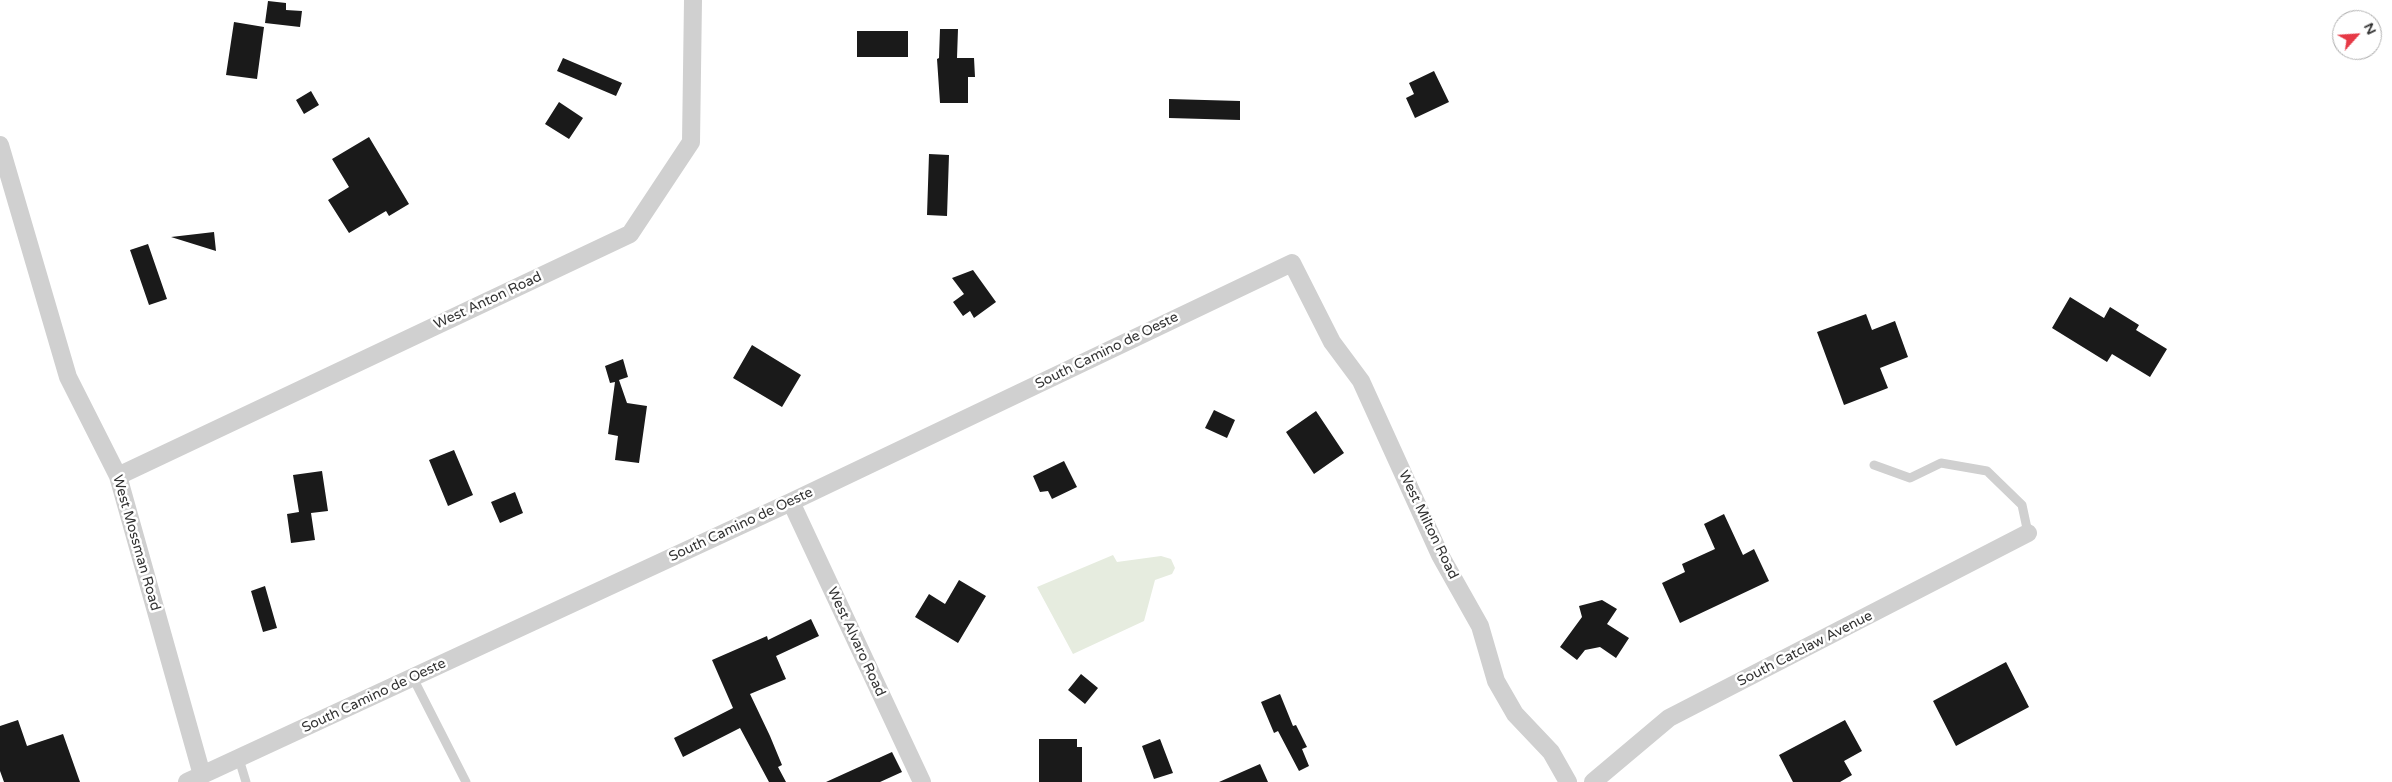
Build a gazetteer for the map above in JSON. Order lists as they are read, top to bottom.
{
  "streets": {
    "street": [
      "West Anton Road",
      "South Camino de Oeste",
      "West Milton Road",
      "West Mossman Road",
      "West Alvaro Road",
      "South Catclaw Avenue"
    ]
  },
  "crossings": [
    ["West Anton Road", "West Mossman Road"],
    ["South Camino de Oeste", "West Milton Road"],
    ["South Camino de Oeste", "West Mossman Road"],
    ["South Camino de Oeste", "West Alvaro Road"]
  ],
  "north": "top right"
}
